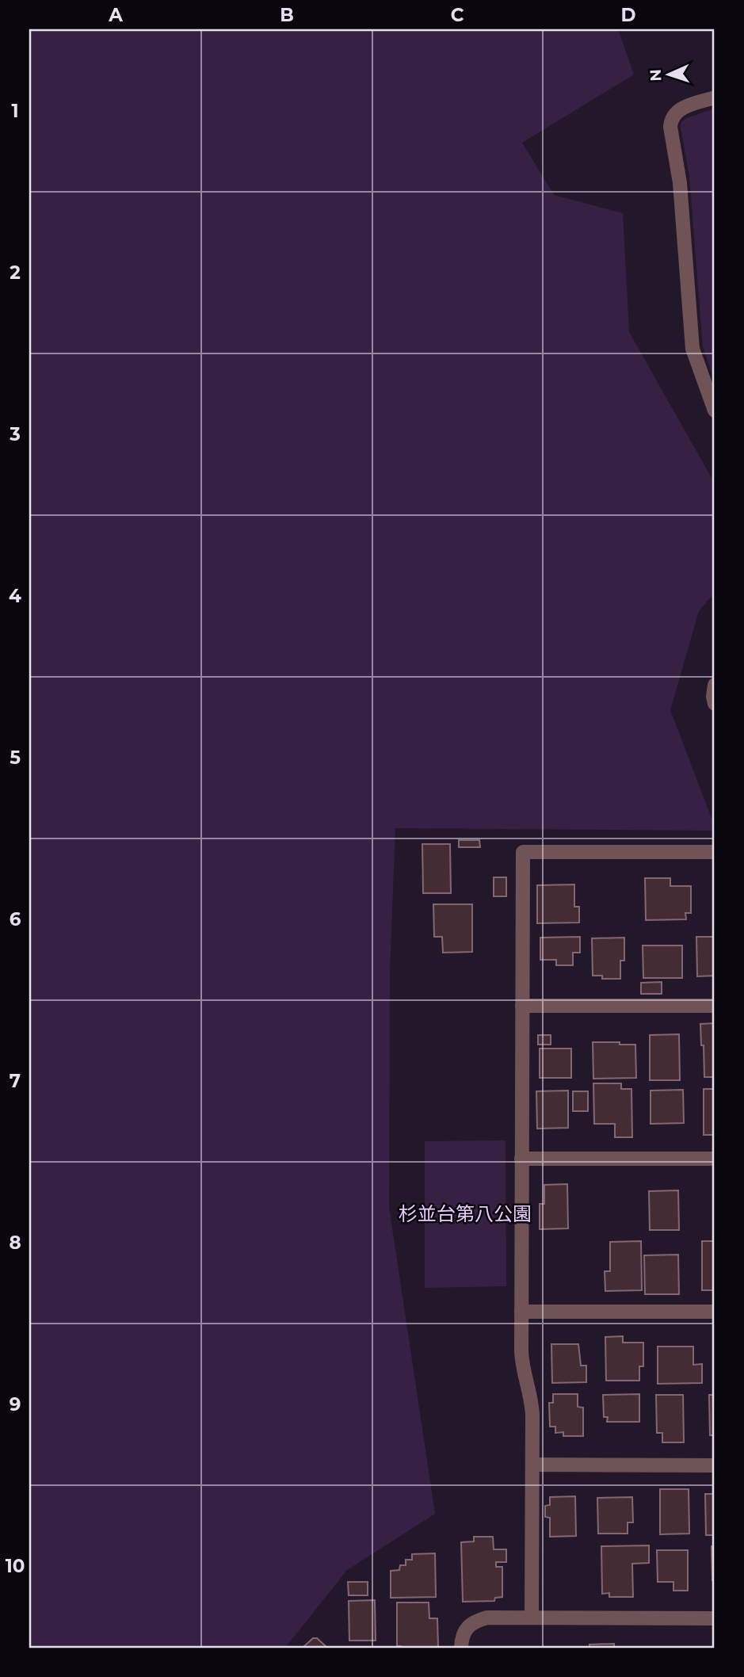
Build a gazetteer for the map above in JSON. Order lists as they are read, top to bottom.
{
  "parks": ["杉並台第八公園"],
  "north": "left",
  "grid": {
    "columns": [
      "A",
      "B",
      "C",
      "D"
    ],
    "rows": [
      "1",
      "2",
      "3",
      "4",
      "5",
      "6",
      "7",
      "8",
      "9",
      "10"
    ]
  }
}
